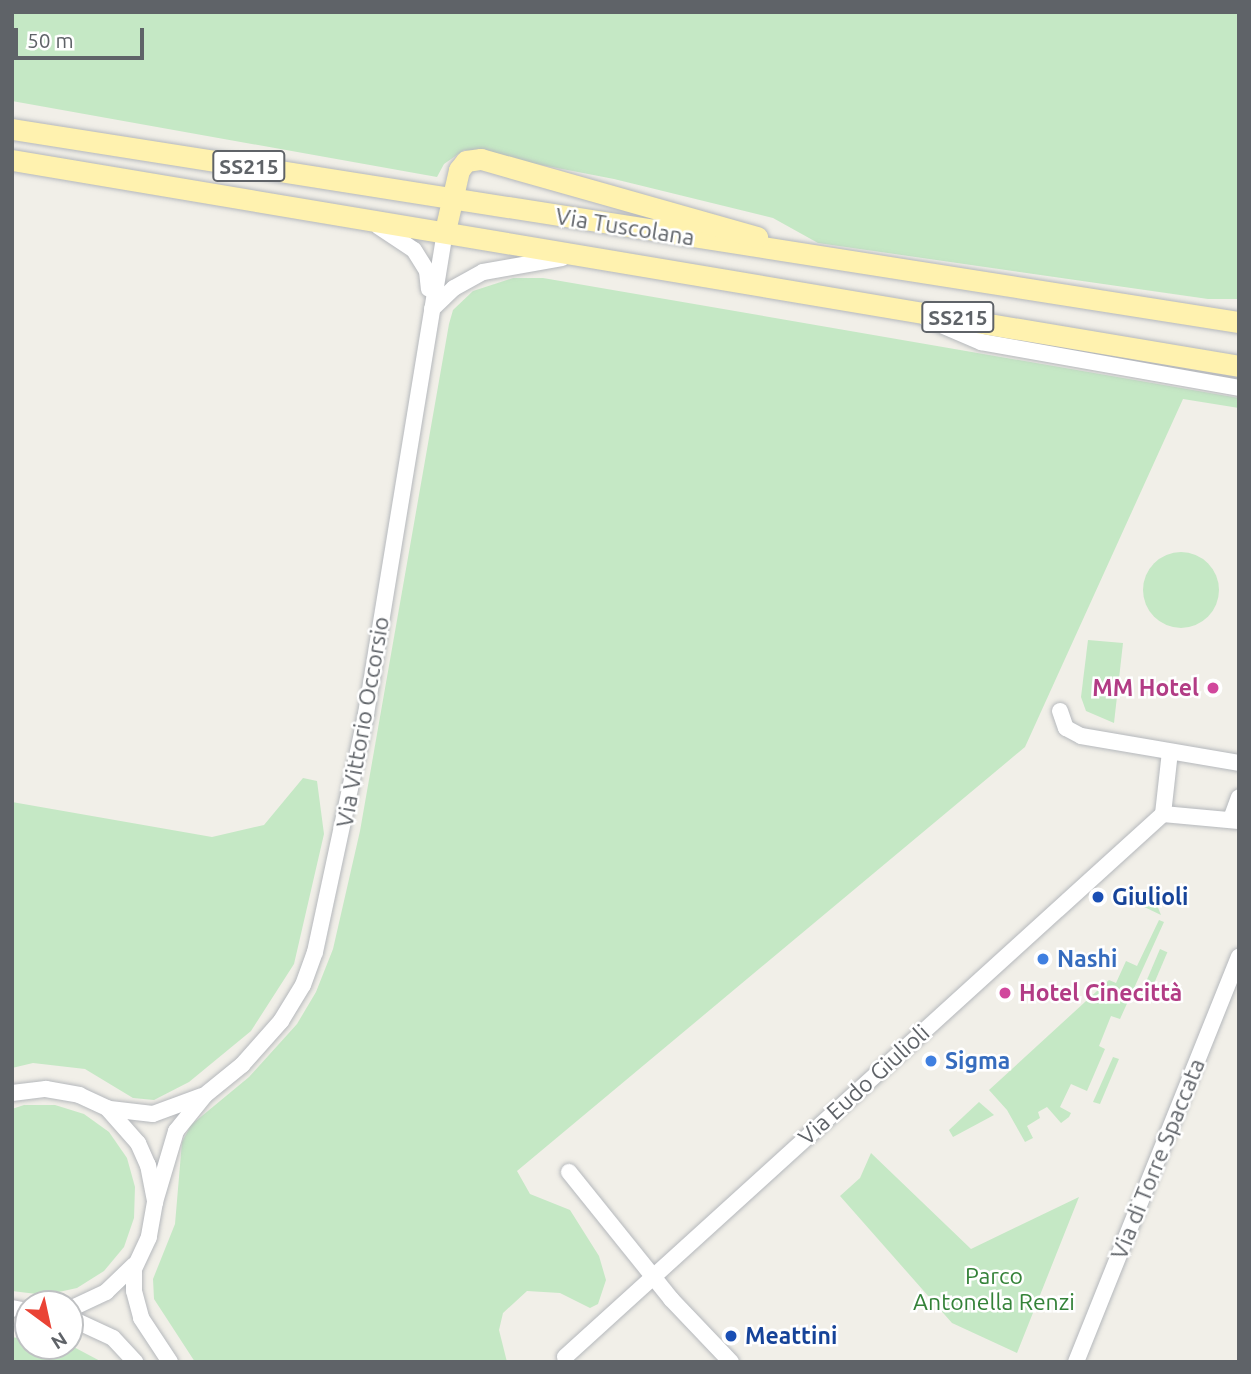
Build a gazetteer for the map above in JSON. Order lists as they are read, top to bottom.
{
  "streets": {
    "main road": ["SS215", "Via Tuscolana"],
    "street": ["Via Vittorio Occorsio", "Via Eudo Giulioli", "Via di Torre Spaccata"]
  },
  "crossings": [
    ["Via Tuscolana", "Via Vittorio Occorsio"]
  ],
  "parks": ["Parco Antonella Renzi"],
  "places": [
    "MM Hotel",
    "Giulioli",
    "Nashi",
    "Hotel Cinecittà",
    "Sigma",
    "Meattini"
  ],
  "scale_bar": "50 m",
  "north": "bottom right"
}
